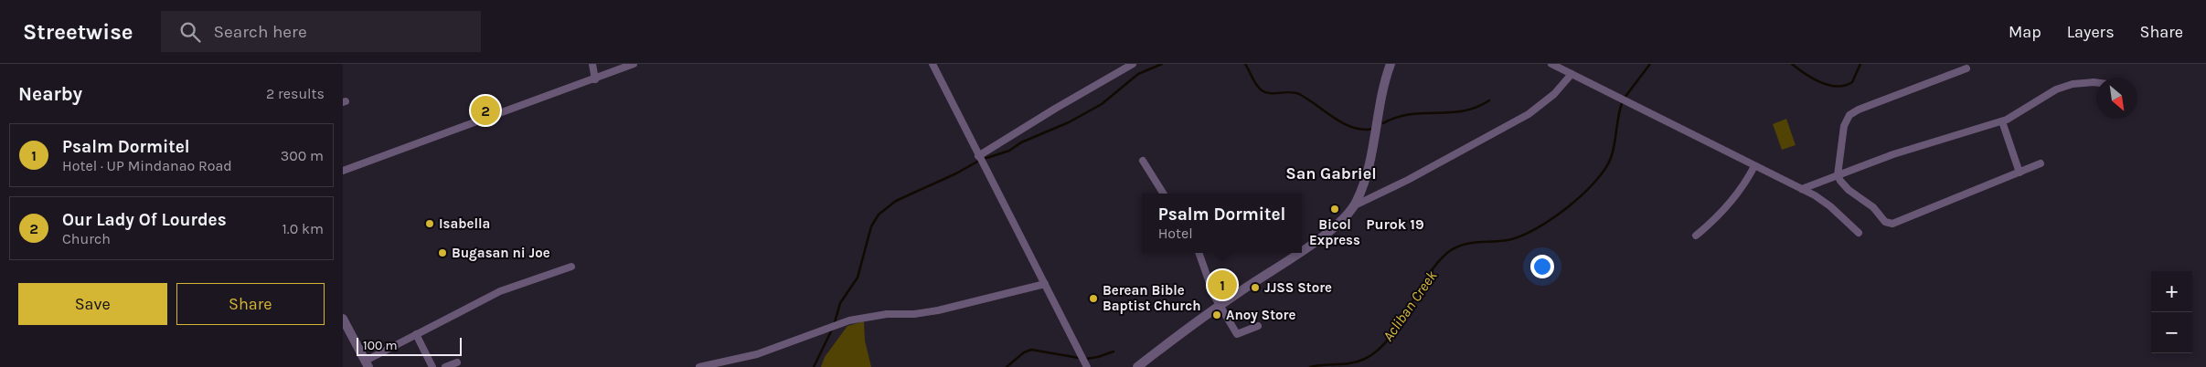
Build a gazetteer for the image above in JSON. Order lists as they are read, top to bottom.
{
  "districts": ["San Gabriel", "Purok 19"],
  "water": ["Acliban Creek"],
  "places": [
    "Bicol Express",
    "Isabella",
    "Bugasan ni Joe",
    "JJSS Store",
    "Berean Bible Baptist Church",
    "Anoy Store"
  ],
  "scale_bar": "100 m",
  "north": "bottom right",
  "page": {
    "header": "Streetwise",
    "search": "Search here",
    "nav": ["Map", "Layers", "Share"],
    "heading": ["Nearby", "2 results"],
    "pins": ["2", "1"],
    "list": [
      {
        "mark": "1",
        "name": "Psalm Dormitel",
        "note": "Hotel · UP Mindanao Road",
        "value": "300 m"
      },
      {
        "mark": "2",
        "name": "Our Lady Of Lourdes",
        "note": "Church",
        "value": "1.0 km"
      }
    ],
    "popup": ["Psalm Dormitel", "Hotel"],
    "buttons": ["Save", "Share"],
    "map_buttons": ["+", "−"],
    "scale": "100 m"
  }
}
